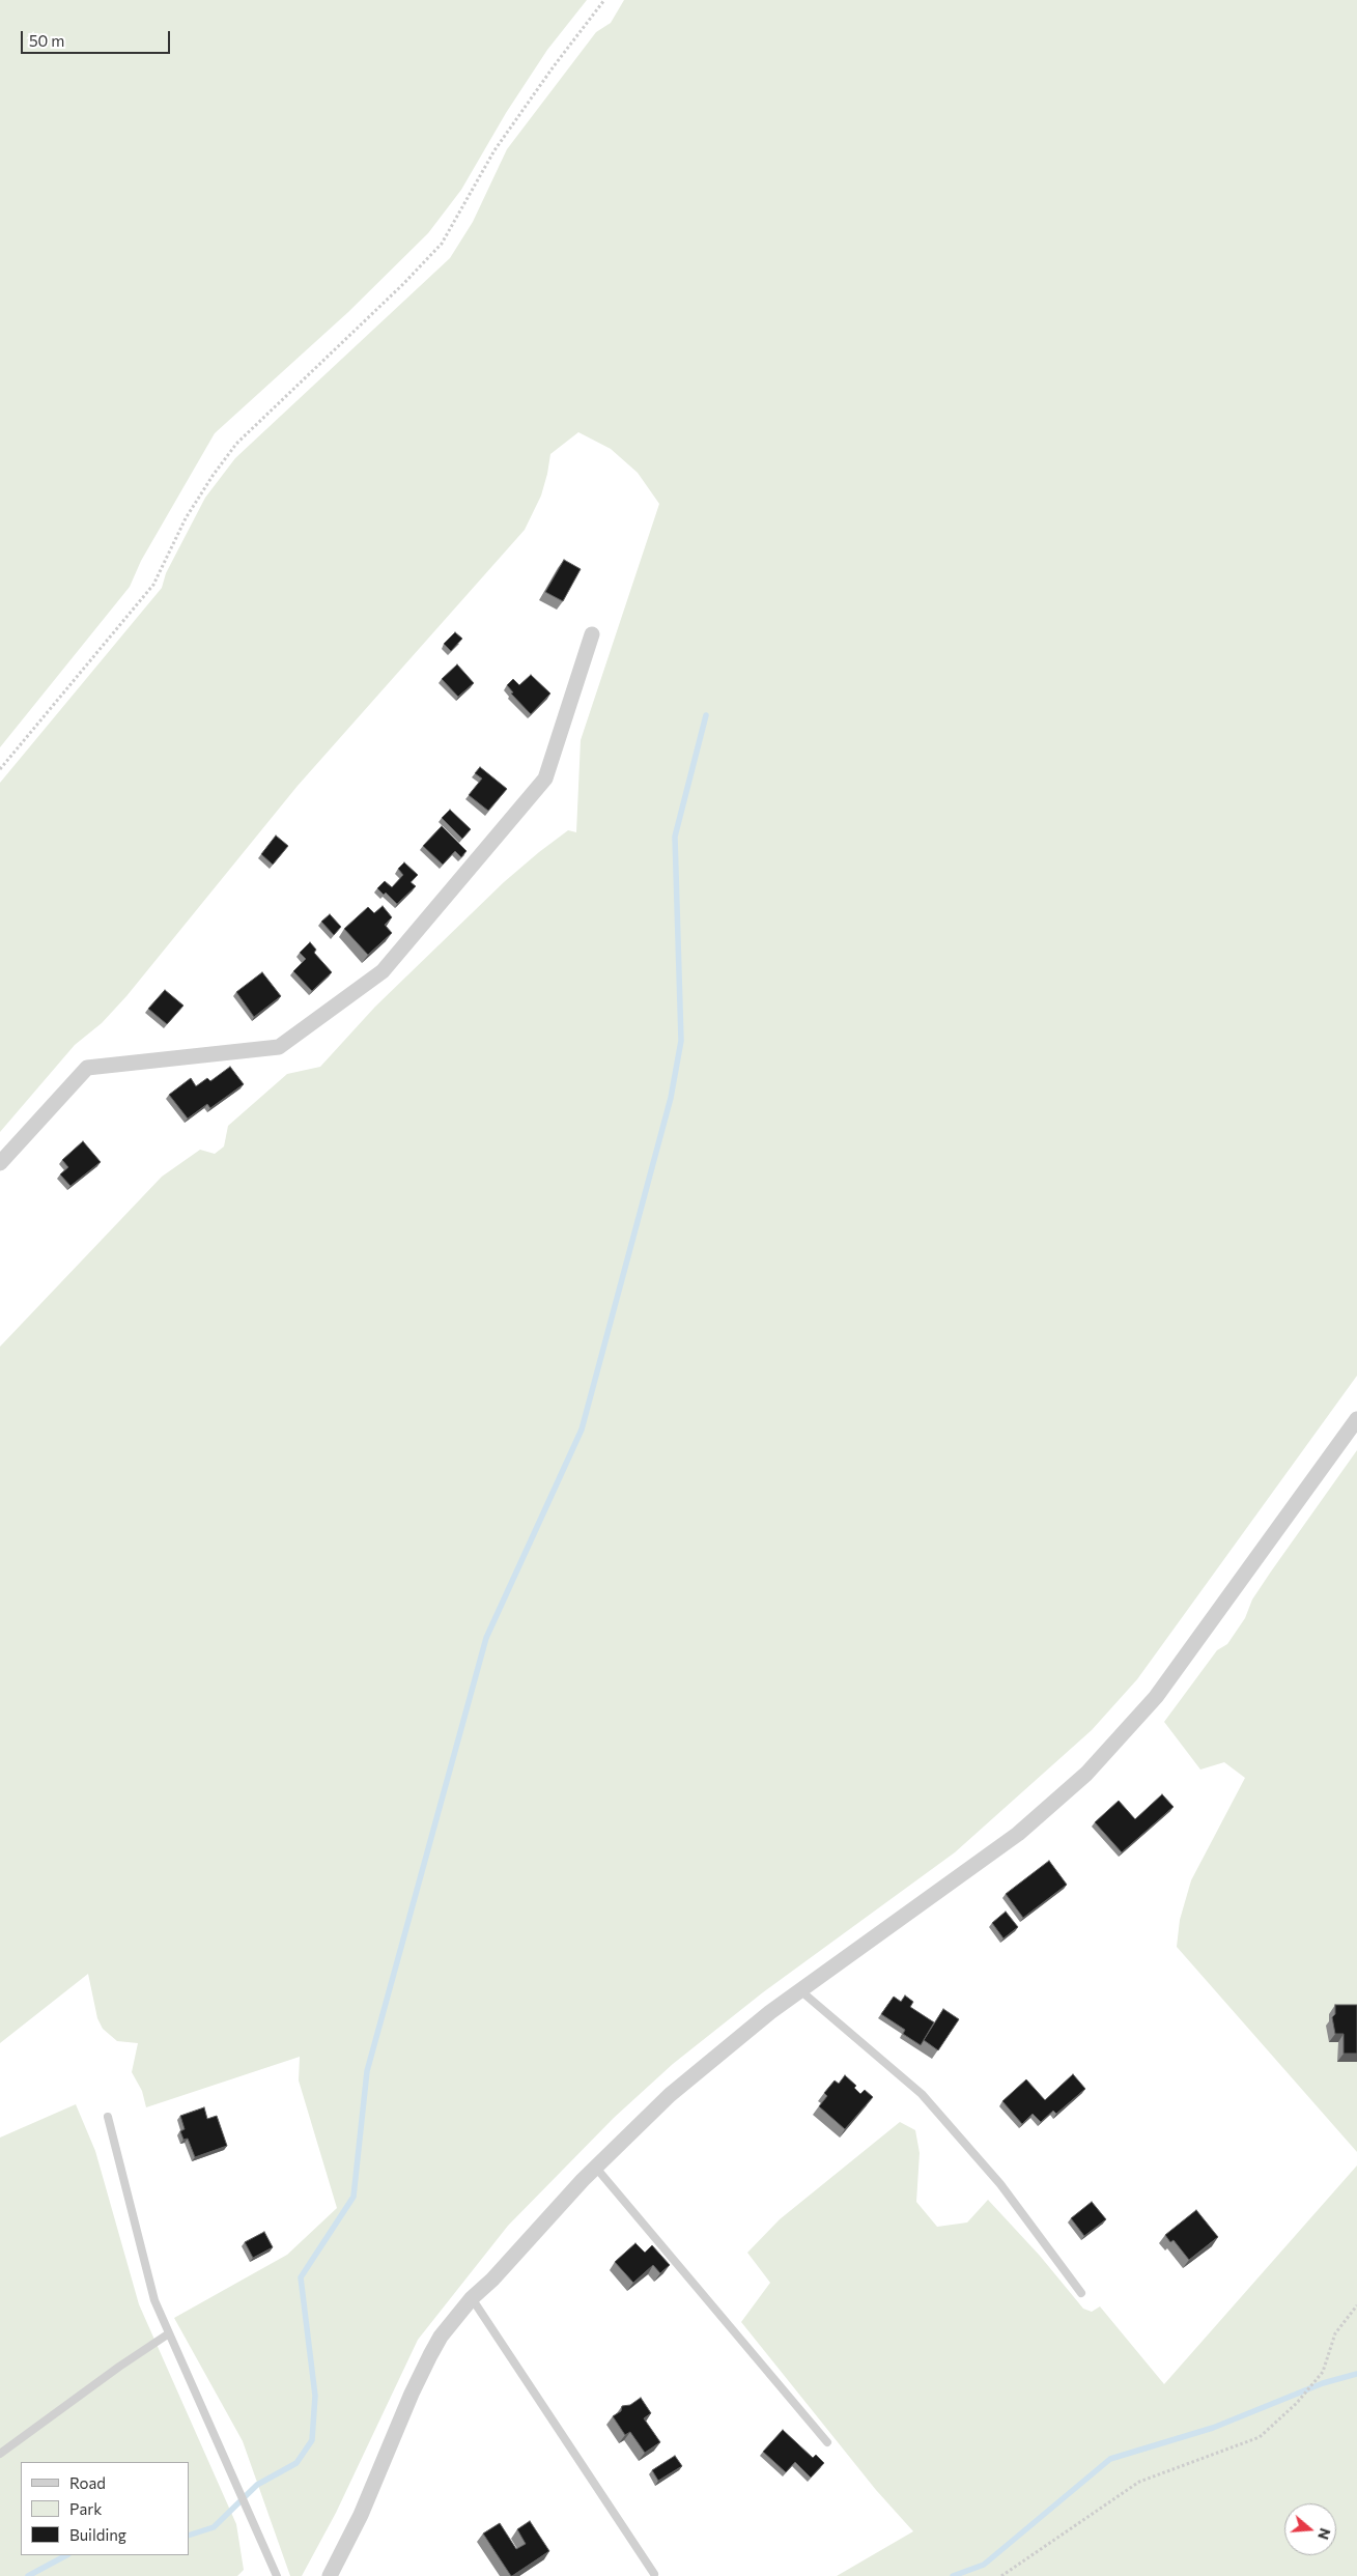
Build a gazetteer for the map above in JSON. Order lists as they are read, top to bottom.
{
  "legend": ["Road", "Park", "Building"],
  "scale_bar": "50 m",
  "north": "right"
}
